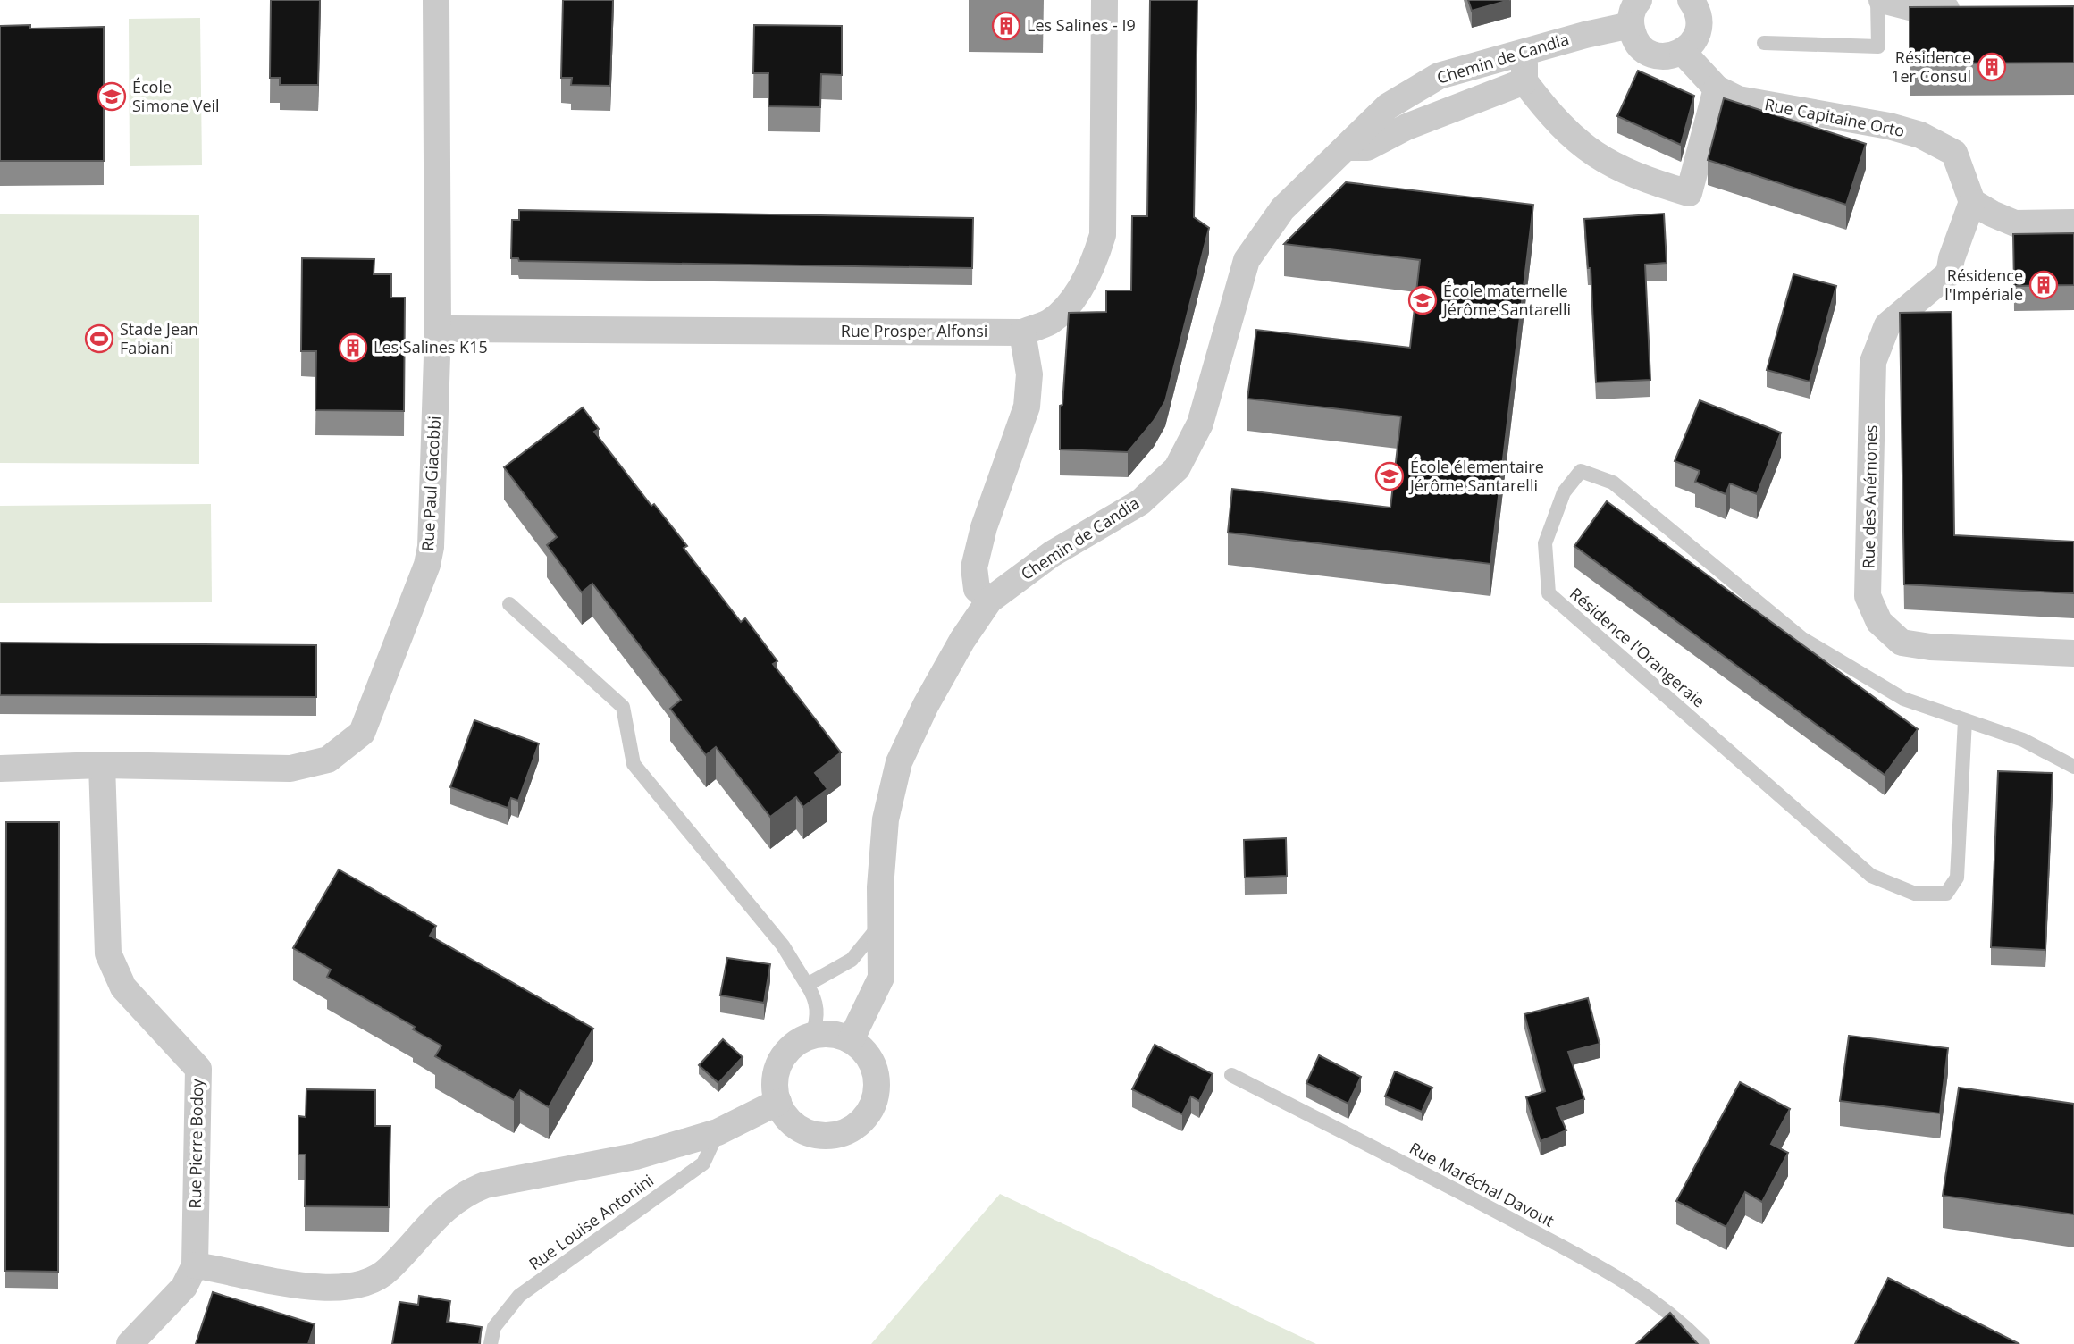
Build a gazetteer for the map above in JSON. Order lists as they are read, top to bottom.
{
  "streets": {
    "street": [
      "Chemin de Candia",
      "Rue Capitaine Orto",
      "Rue Prosper Alfonsi",
      "Rue Paul Giacobbi",
      "Rue des Anémones",
      "Rue Pierre Bodoy"
    ],
    "lane": ["Résidence l'Orangeraie", "Rue Maréchal Davout", "Rue Louise Antonini"]
  },
  "crossings": [
    ["Rue Capitaine Orto", "Rue des Anémones"],
    ["Rue Prosper Alfonsi", "Rue Paul Giacobbi"],
    ["Rue Paul Giacobbi", "Rue Pierre Bodoy"]
  ],
  "places": {
    "building": [
      "Les Salines - I9",
      "Résidence 1er Consul",
      "Résidence l'Impériale",
      "Les Salines K15"
    ],
    "school or university": ["École Simone Veil", "École maternelle Jérôme Santarelli", "École élementaire Jérôme Santarelli"],
    "sports": ["Stade Jean Fabiani"]
  }
}
